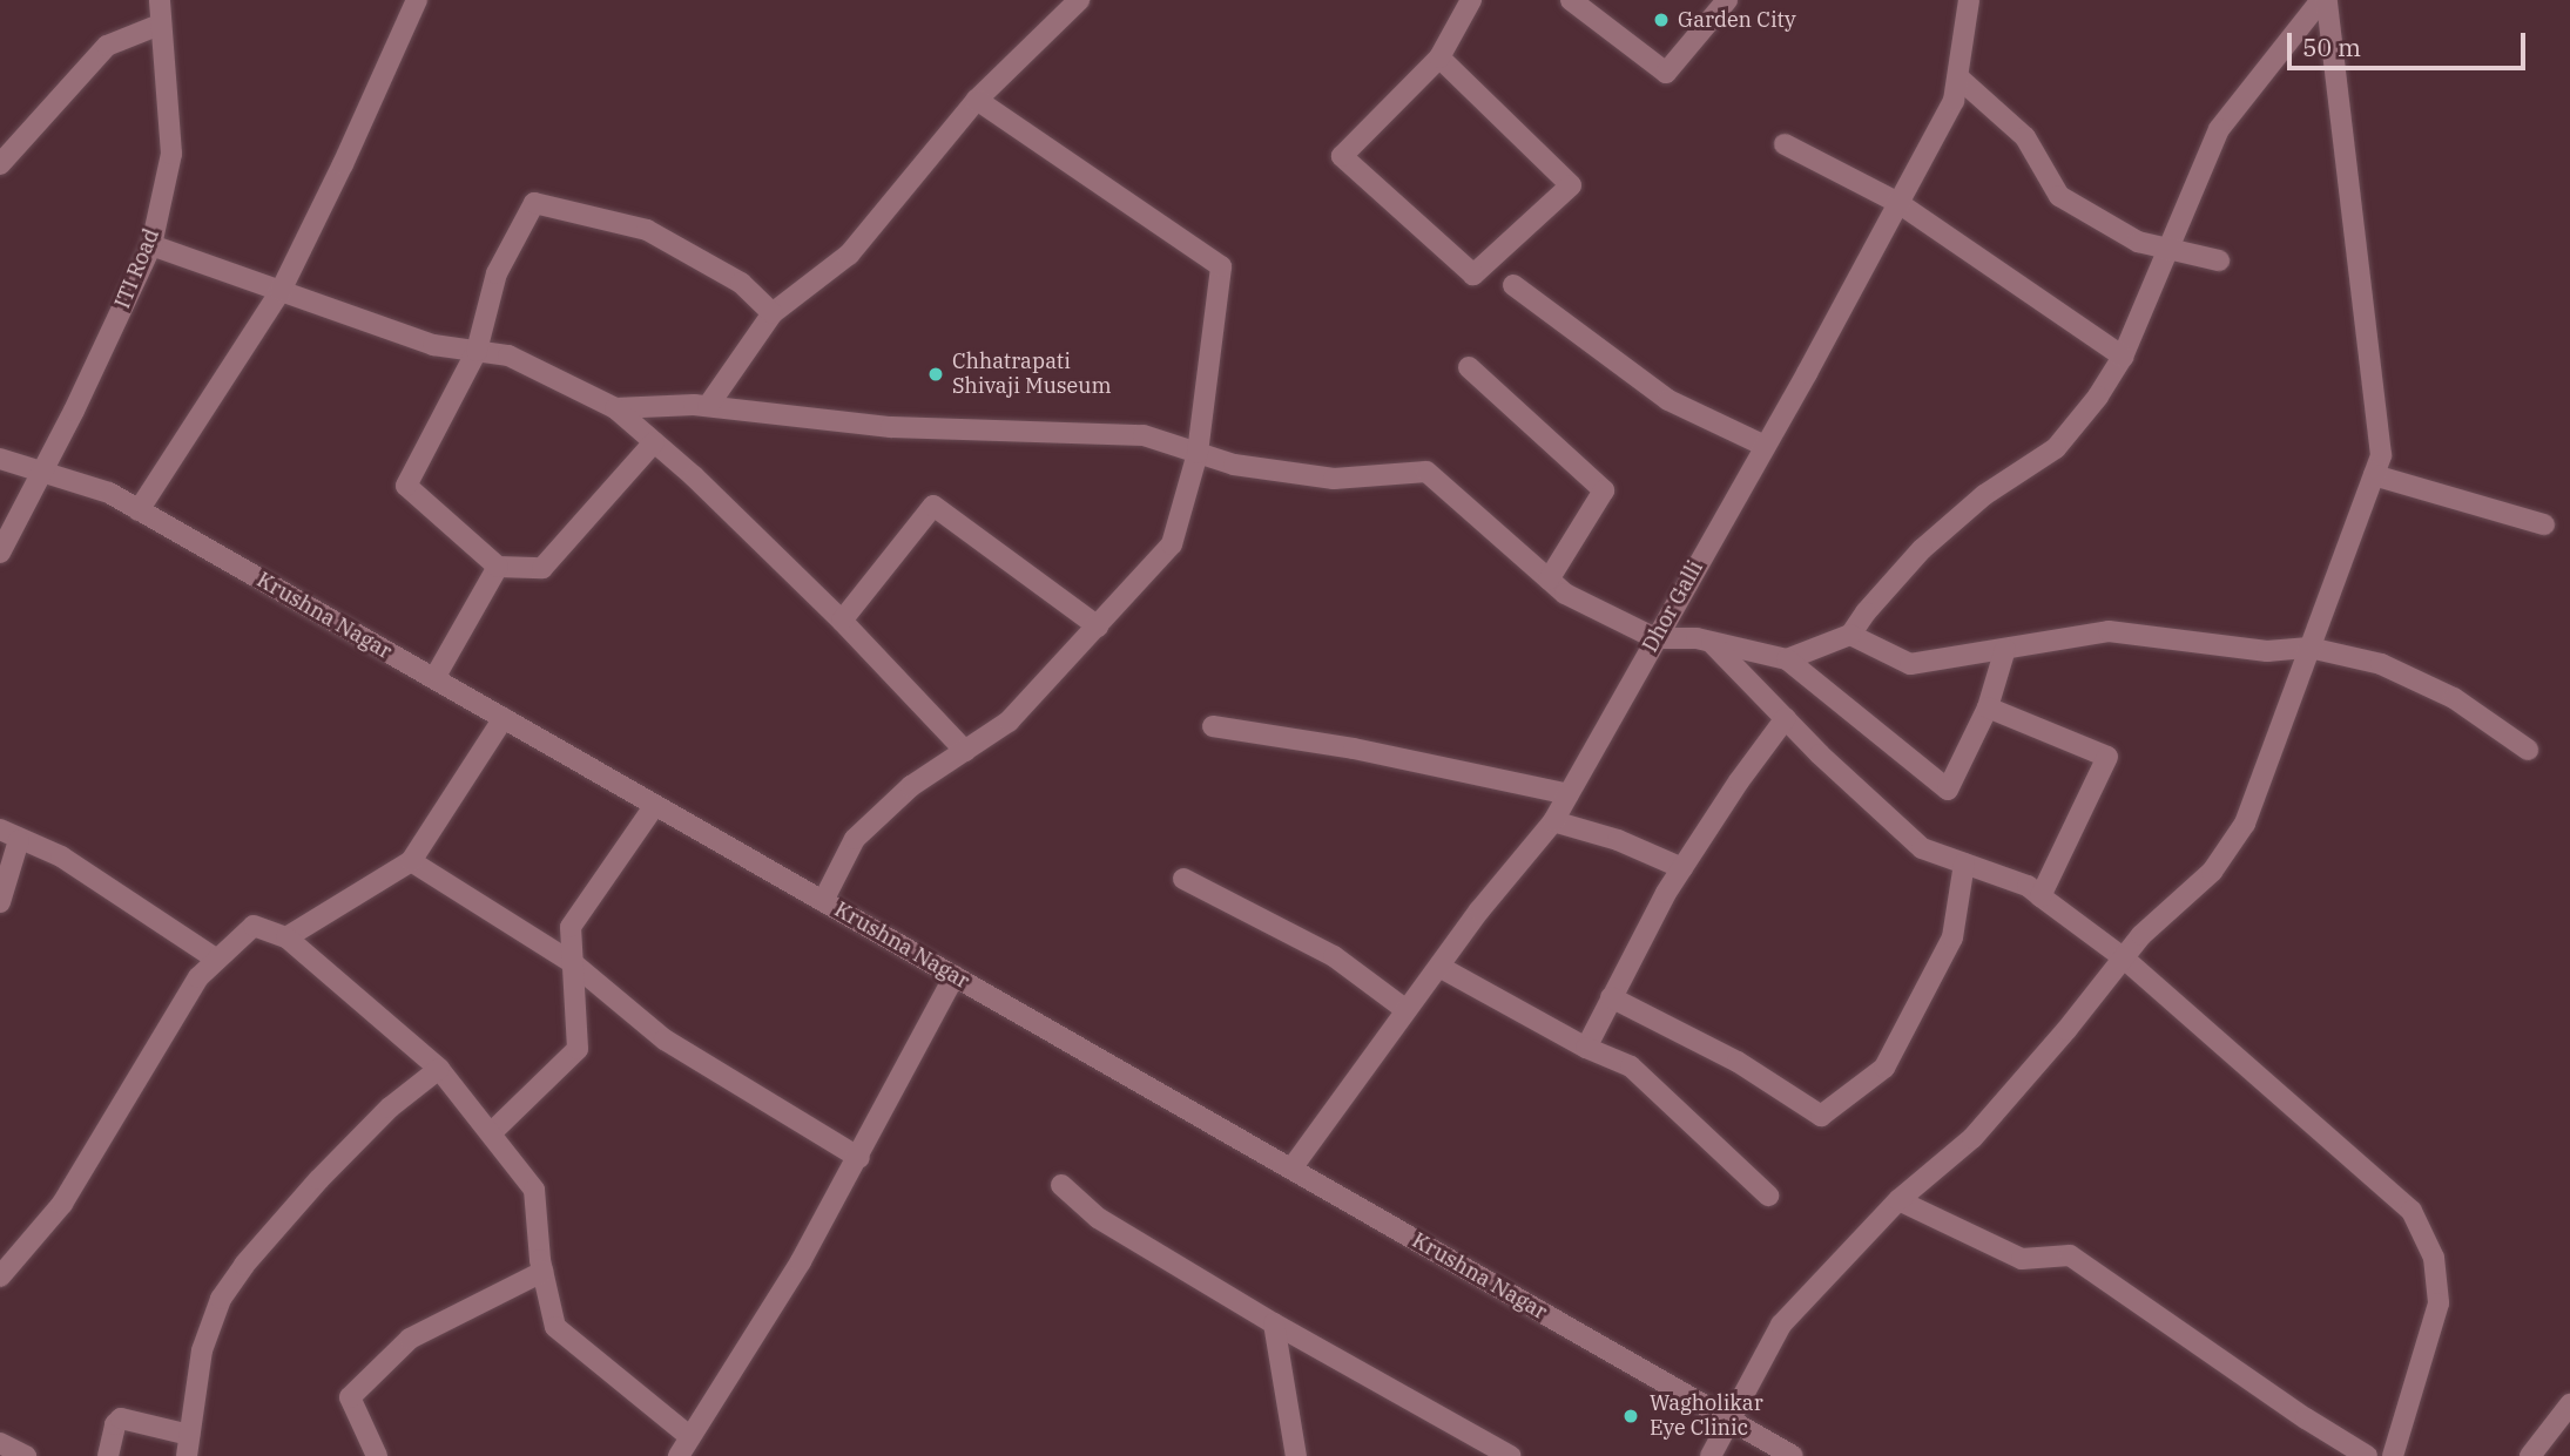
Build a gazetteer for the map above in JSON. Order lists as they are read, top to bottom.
{
  "streets": {
    "street": ["ITI Road", "Dhor Galli", "Krushna Nagar"]
  },
  "crossings": [
    ["ITI Road", "Krushna Nagar"],
    ["Dhor Galli", "Krushna Nagar"]
  ],
  "places": ["Garden City", "Chhatrapati Shivaji Museum", "Wagholikar Eye Clinic"],
  "scale_bar": "50 m"
}
